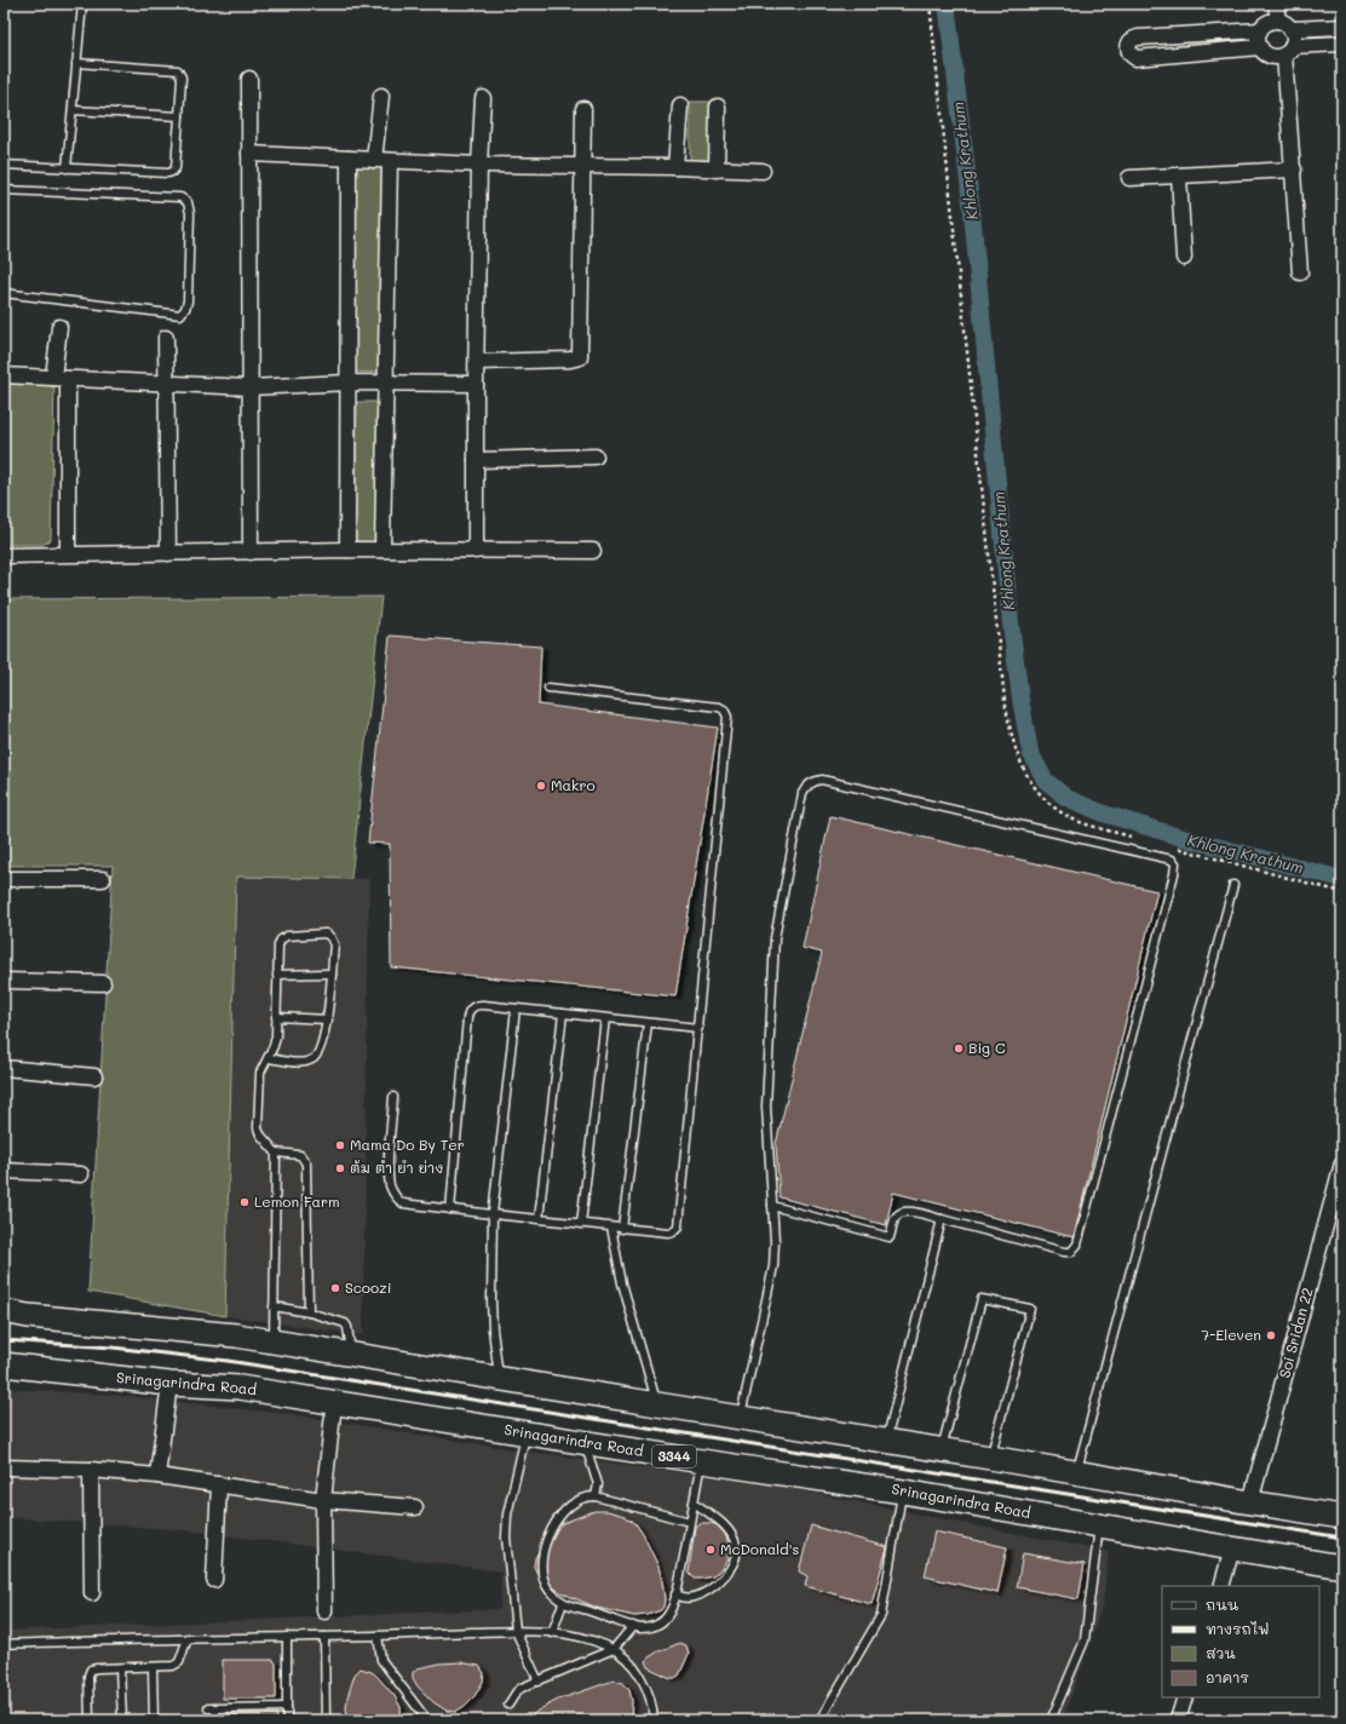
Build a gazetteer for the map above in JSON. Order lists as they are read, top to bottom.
{
  "streets": {
    "main road": ["Srinagarindra Road", "3344"],
    "street": ["Soi Sridan 22"]
  },
  "water": ["Khlong Krathum"],
  "places": [
    "Makro",
    "Big C",
    "Mama Do By Ter",
    "ต้ม ตำ ยำ ย่าง",
    "Lemon Farm",
    "Scoozi",
    "7-Eleven",
    "McDonald's"
  ],
  "legend": [
    "ถนน",
    "ทางรถไฟ",
    "สวน",
    "อาคาร"
  ]
}
